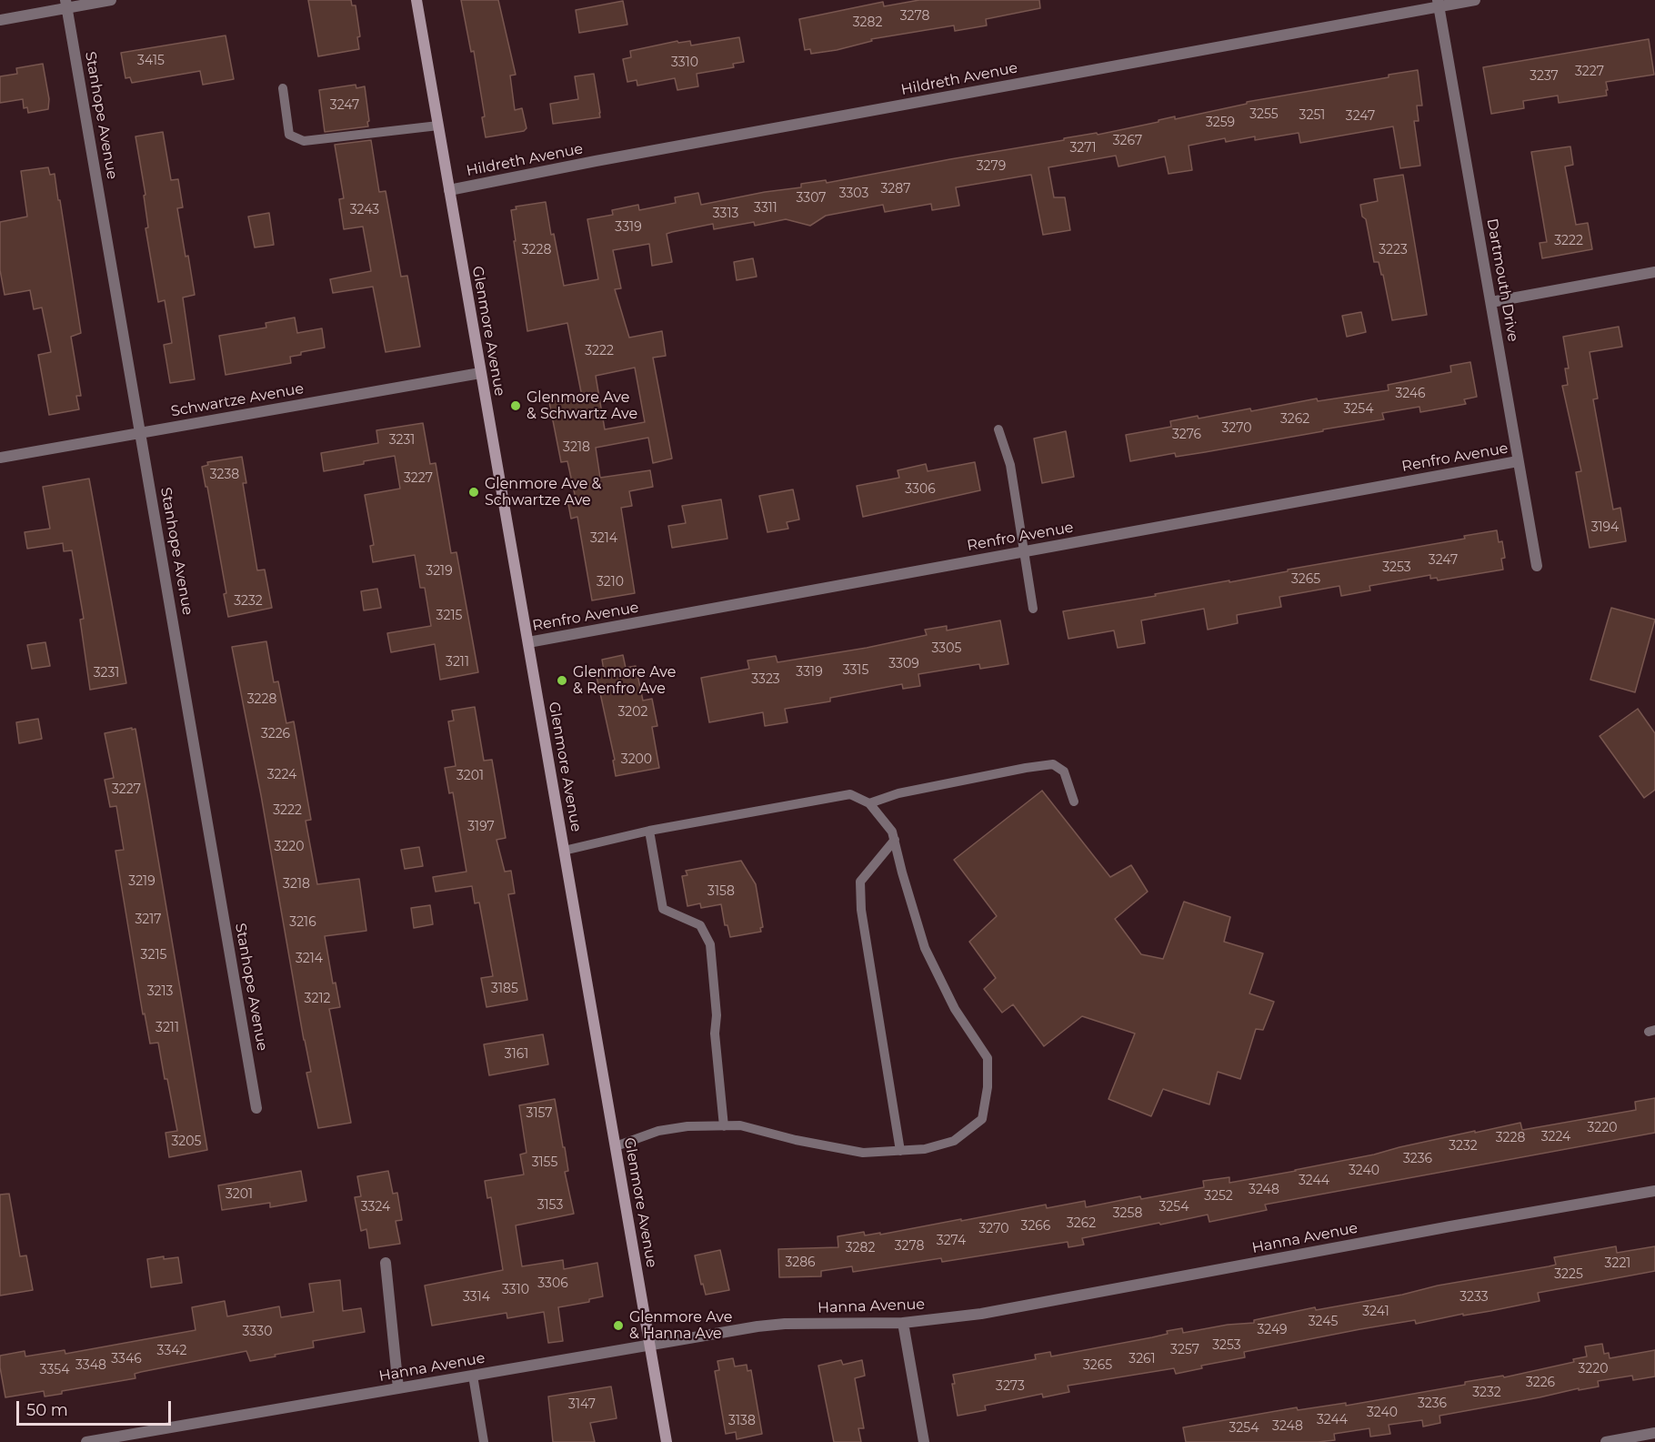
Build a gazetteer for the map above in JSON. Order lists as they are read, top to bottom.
{
  "streets": {
    "street": [
      "Hildreth Avenue",
      "Stanhope Avenue",
      "Dartmouth Drive",
      "Glenmore Avenue",
      "Schwartze Avenue",
      "Renfro Avenue",
      "Hanna Avenue"
    ]
  },
  "crossings": [
    ["Hildreth Avenue", "Dartmouth Drive"],
    ["Hildreth Avenue", "Glenmore Avenue"],
    ["Stanhope Avenue", "Schwartze Avenue"],
    ["Dartmouth Drive", "Renfro Avenue"],
    ["Glenmore Avenue", "Schwartze Avenue"],
    ["Glenmore Avenue", "Renfro Avenue"],
    ["Glenmore Avenue", "Hanna Avenue"]
  ],
  "places": [
    "Glenmore Ave & Schwartz Ave",
    "Glenmore Ave & Schwartze Ave",
    "Glenmore Ave & Renfro Ave",
    "Glenmore Ave & Hanna Ave"
  ],
  "house_numbers": [
    "3278",
    "3282",
    "3415",
    "3310",
    "3227",
    "3237",
    "3247",
    "3255",
    "3251",
    "3247",
    "3259",
    "3267",
    "3271",
    "3279",
    "3287",
    "3303",
    "3307",
    "3311",
    "3243",
    "3313",
    "3319",
    "3222",
    "3228",
    "3223",
    "3222",
    "3246",
    "3254",
    "3262",
    "3270",
    "3276",
    "3231",
    "3218",
    "3238",
    "3227",
    "3306",
    "3194",
    "3214",
    "3247",
    "3253",
    "3219",
    "3265",
    "3210",
    "3232",
    "3215",
    "3305",
    "3211",
    "3309",
    "3315",
    "3319",
    "3231",
    "3323",
    "3228",
    "3202",
    "3226",
    "3200",
    "3224",
    "3201",
    "3227",
    "3222",
    "3197",
    "3220",
    "3219",
    "3218",
    "3158",
    "3217",
    "3216",
    "3215",
    "3214",
    "3185",
    "3213",
    "3212",
    "3211",
    "3161",
    "3157",
    "3220",
    "3224",
    "3228",
    "3205",
    "3232",
    "3236",
    "3155",
    "3240",
    "3244",
    "3248",
    "3201",
    "3252",
    "3153",
    "3324",
    "3254",
    "3258",
    "3262",
    "3266",
    "3270",
    "3274",
    "3278",
    "3282",
    "3286",
    "3221",
    "3225",
    "3306",
    "3310",
    "3314",
    "3233",
    "3241",
    "3245",
    "3249",
    "3330",
    "3253",
    "3257",
    "3342",
    "3346",
    "3261",
    "3348",
    "3265",
    "3220",
    "3354",
    "3226",
    "3273",
    "3232",
    "3236",
    "3147",
    "3240",
    "3244",
    "3138",
    "3248",
    "3254"
  ],
  "scale_bar": "50 m"
}
